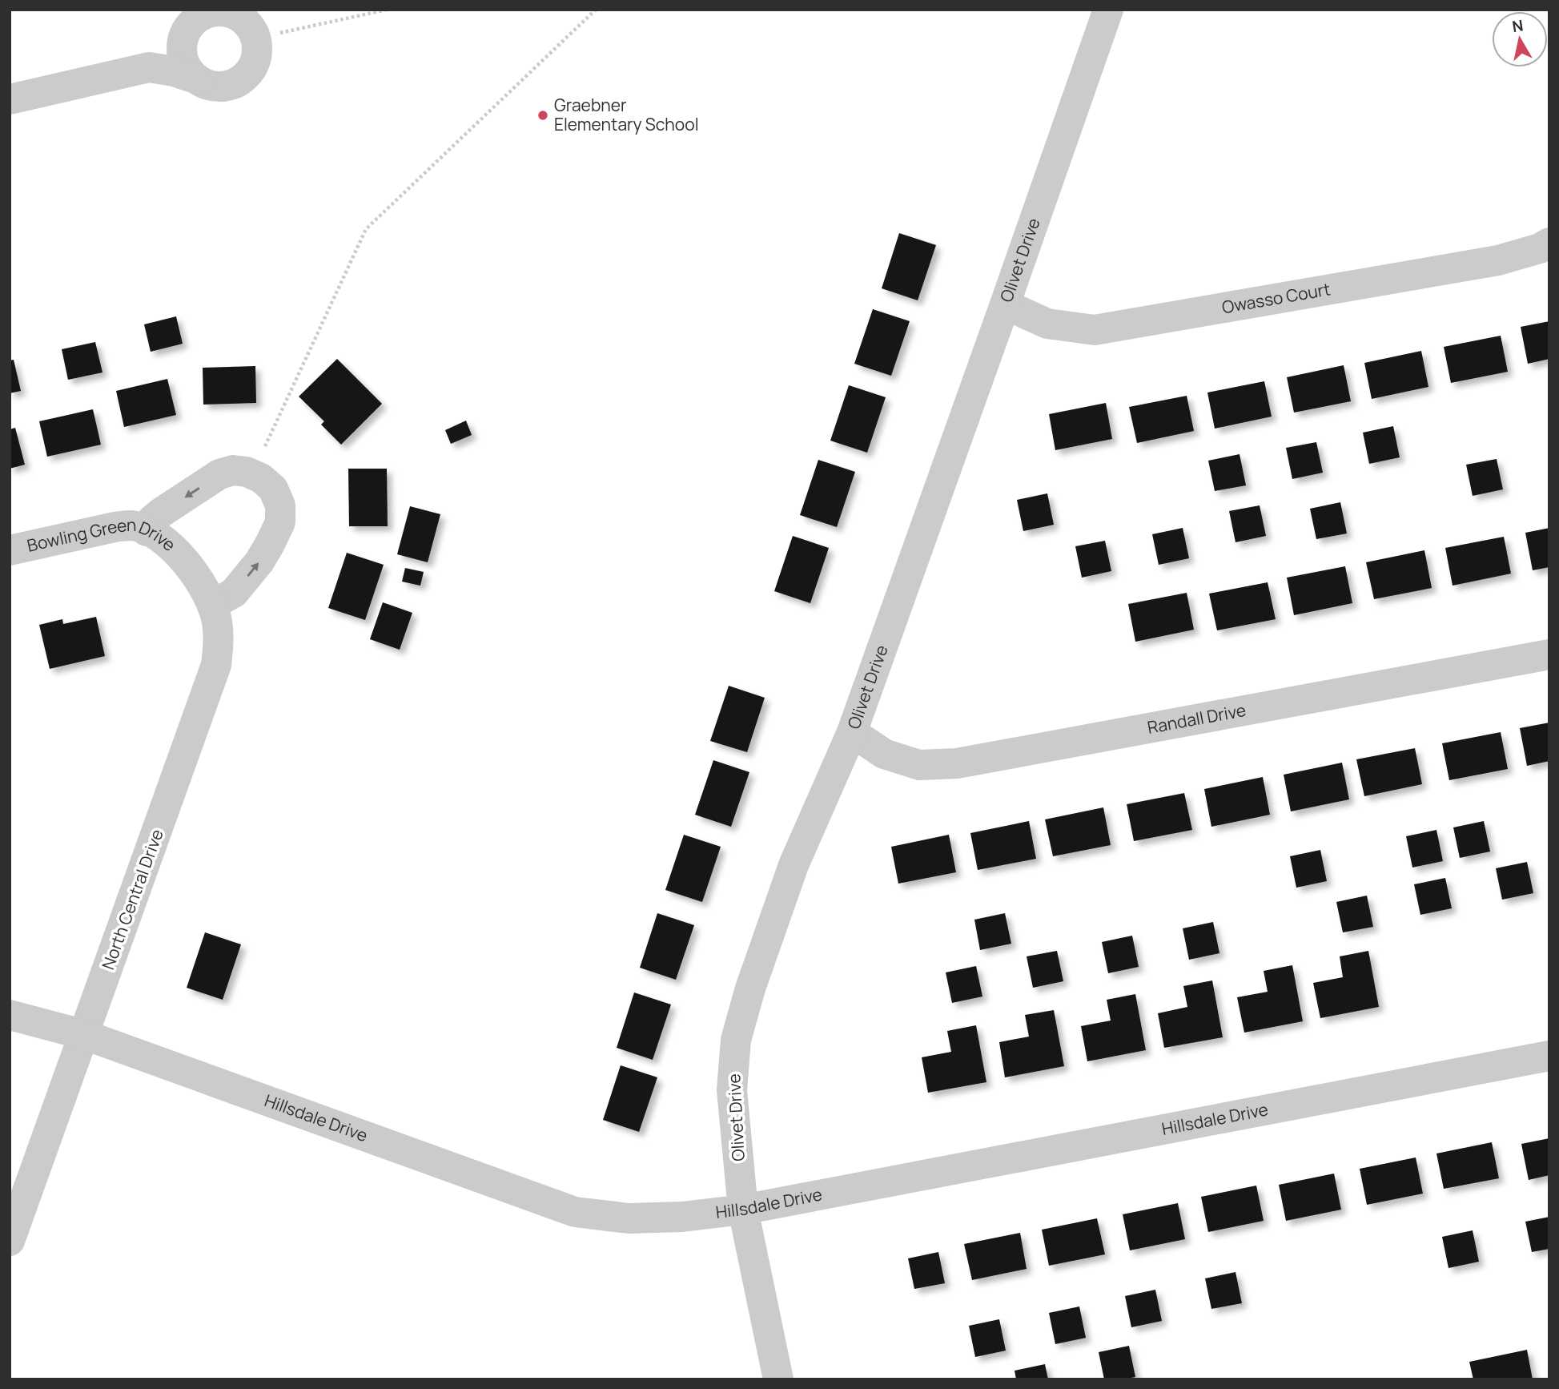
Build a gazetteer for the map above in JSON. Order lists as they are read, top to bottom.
{
  "streets": {
    "street": [
      "Olivet Drive",
      "Owasso Court",
      "Bowling Green Drive",
      "Randall Drive",
      "North Central Drive",
      "Hillsdale Drive"
    ]
  },
  "crossings": [
    ["Olivet Drive", "Owasso Court"],
    ["Olivet Drive", "Randall Drive"],
    ["Olivet Drive", "Hillsdale Drive"],
    ["Bowling Green Drive", "North Central Drive"],
    ["North Central Drive", "Hillsdale Drive"]
  ],
  "places": ["Graebner Elementary School"],
  "north": "top"
}
